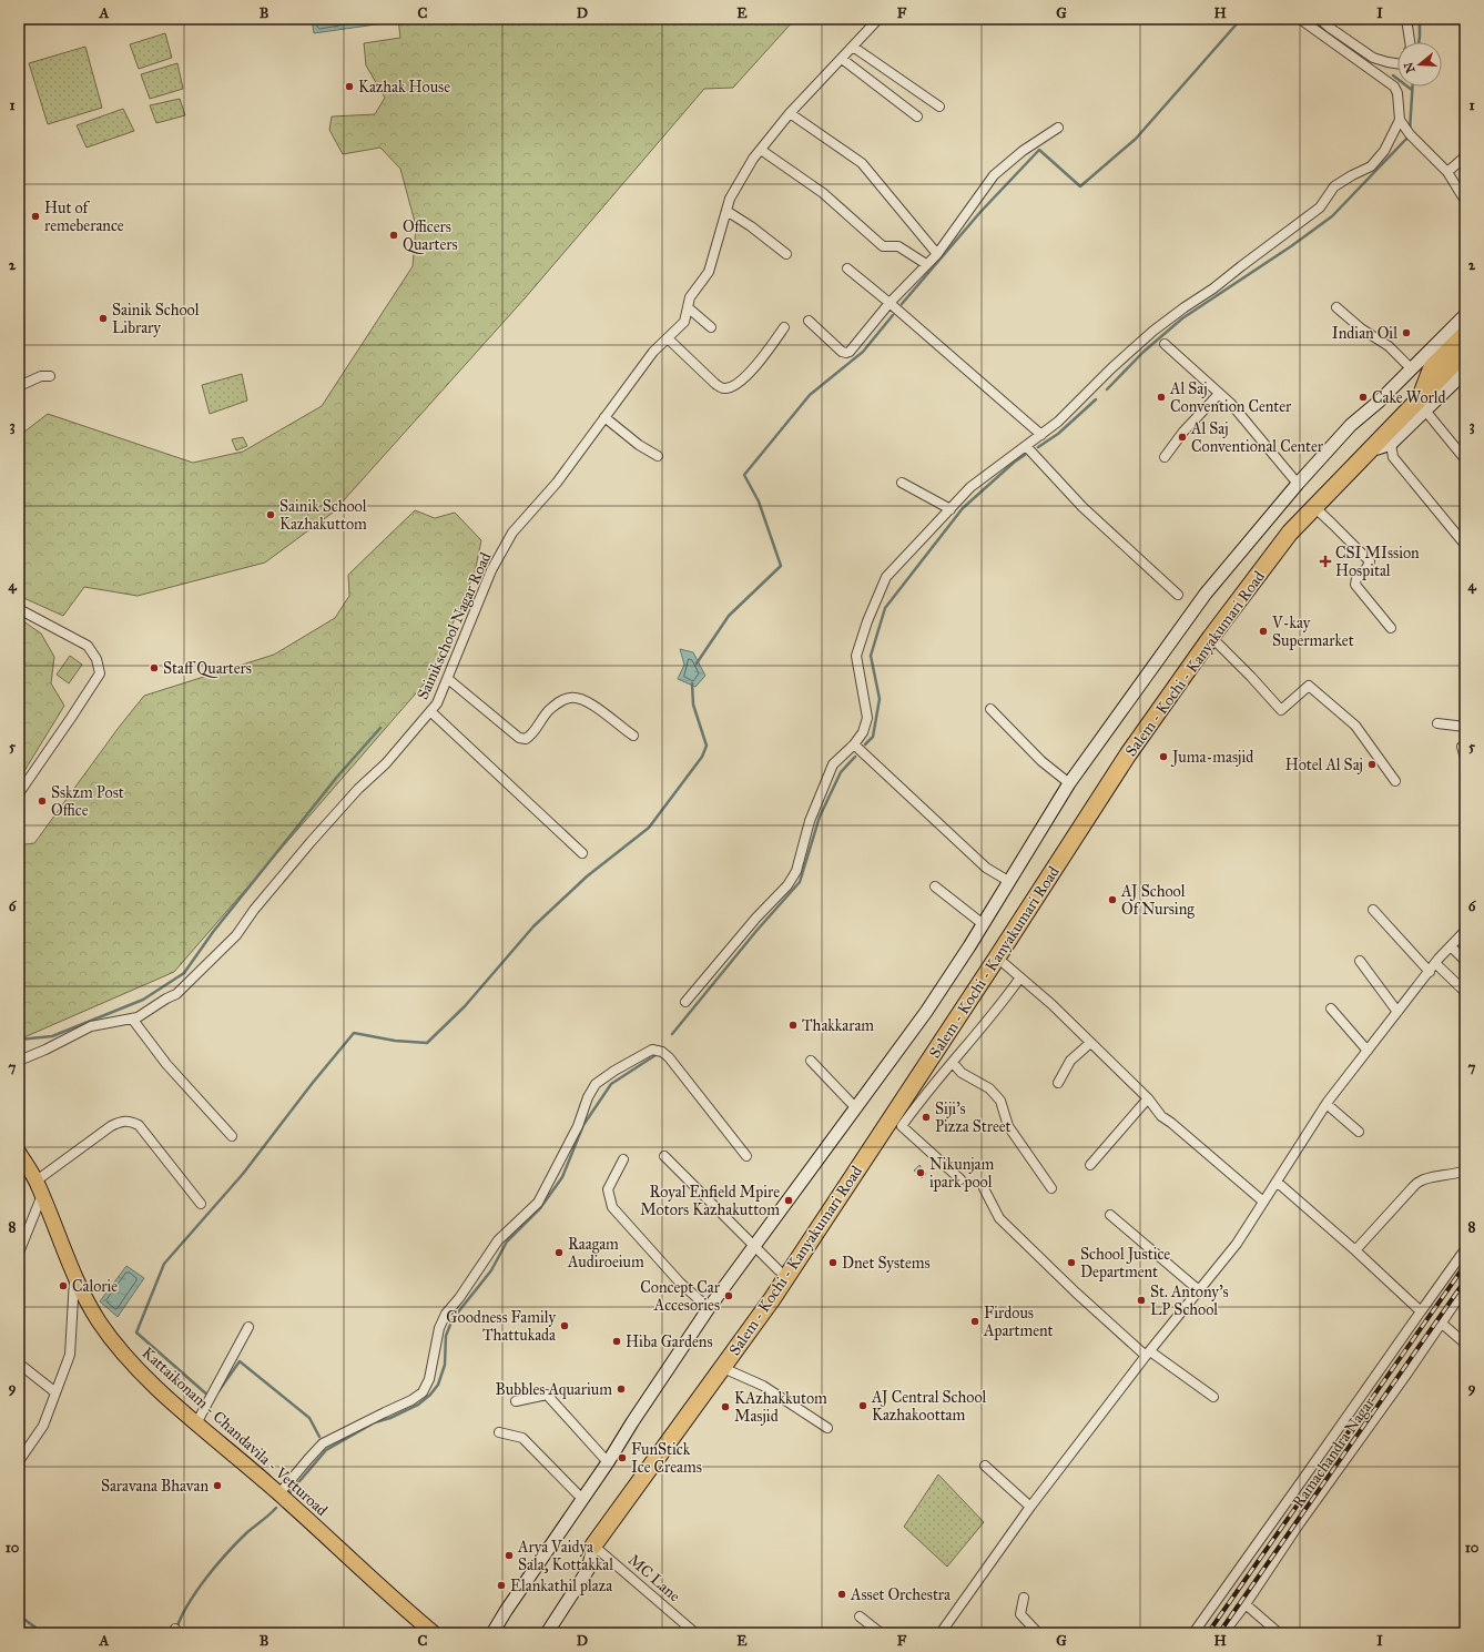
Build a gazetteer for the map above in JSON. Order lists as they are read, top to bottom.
{
  "streets": {
    "highway": ["Salem - Kochi - Kanyakumari Road"],
    "main road": ["Kattaikonam - Chandavila - Vetturoad"],
    "street": ["Sainikschool Nagar Road", "Ramachandra Nagar", "MC Lane"]
  },
  "crossings": [
    ["Salem - Kochi - Kanyakumari Road", "MC Lane"]
  ],
  "places": {
    "other": [
      "Kazhak House",
      "Hut of remeberance",
      "Officers Quarters",
      "Sainik School Library",
      "Indian Oil",
      "Al Saj Convention Center",
      "Cake World",
      "Al Saj Conventional Center",
      "Sainik School Kazhakuttom",
      "V-kay Supermarket",
      "Staff Quarters",
      "Juma-masjid",
      "Hotel Al Saj",
      "Sskzm Post Office",
      "AJ School Of Nursing",
      "Thakkaram",
      "Siji's Pizza Street",
      "Nikunjam ipark pool",
      "Royal Enfield Mpire Motors Kazhakuttom",
      "Raagam Audiroeium",
      "Dnet Systems",
      "School Justice Department",
      "Calorie",
      "Concept Car Accesories",
      "St. Antony's LP School",
      "Firdous Apartment",
      "Goodness Family Thattukada",
      "Hiba Gardens",
      "Bubbles Aquarium",
      "AJ Central School Kazhakoottam",
      "KAzhakkutom Masjid",
      "FunStick Ice Creams",
      "Saravana Bhavan",
      "Arya Vaidya Sala, Kottakkal",
      "Elankathil plaza",
      "Asset Orchestra"
    ],
    "health": ["CSI MIssion Hospital"]
  },
  "north": "left",
  "grid": {
    "columns": [
      "A",
      "B",
      "C",
      "D",
      "E",
      "F",
      "G",
      "H",
      "I"
    ],
    "rows": [
      "1",
      "2",
      "3",
      "4",
      "5",
      "6",
      "7",
      "8",
      "9",
      "10"
    ]
  }
}
